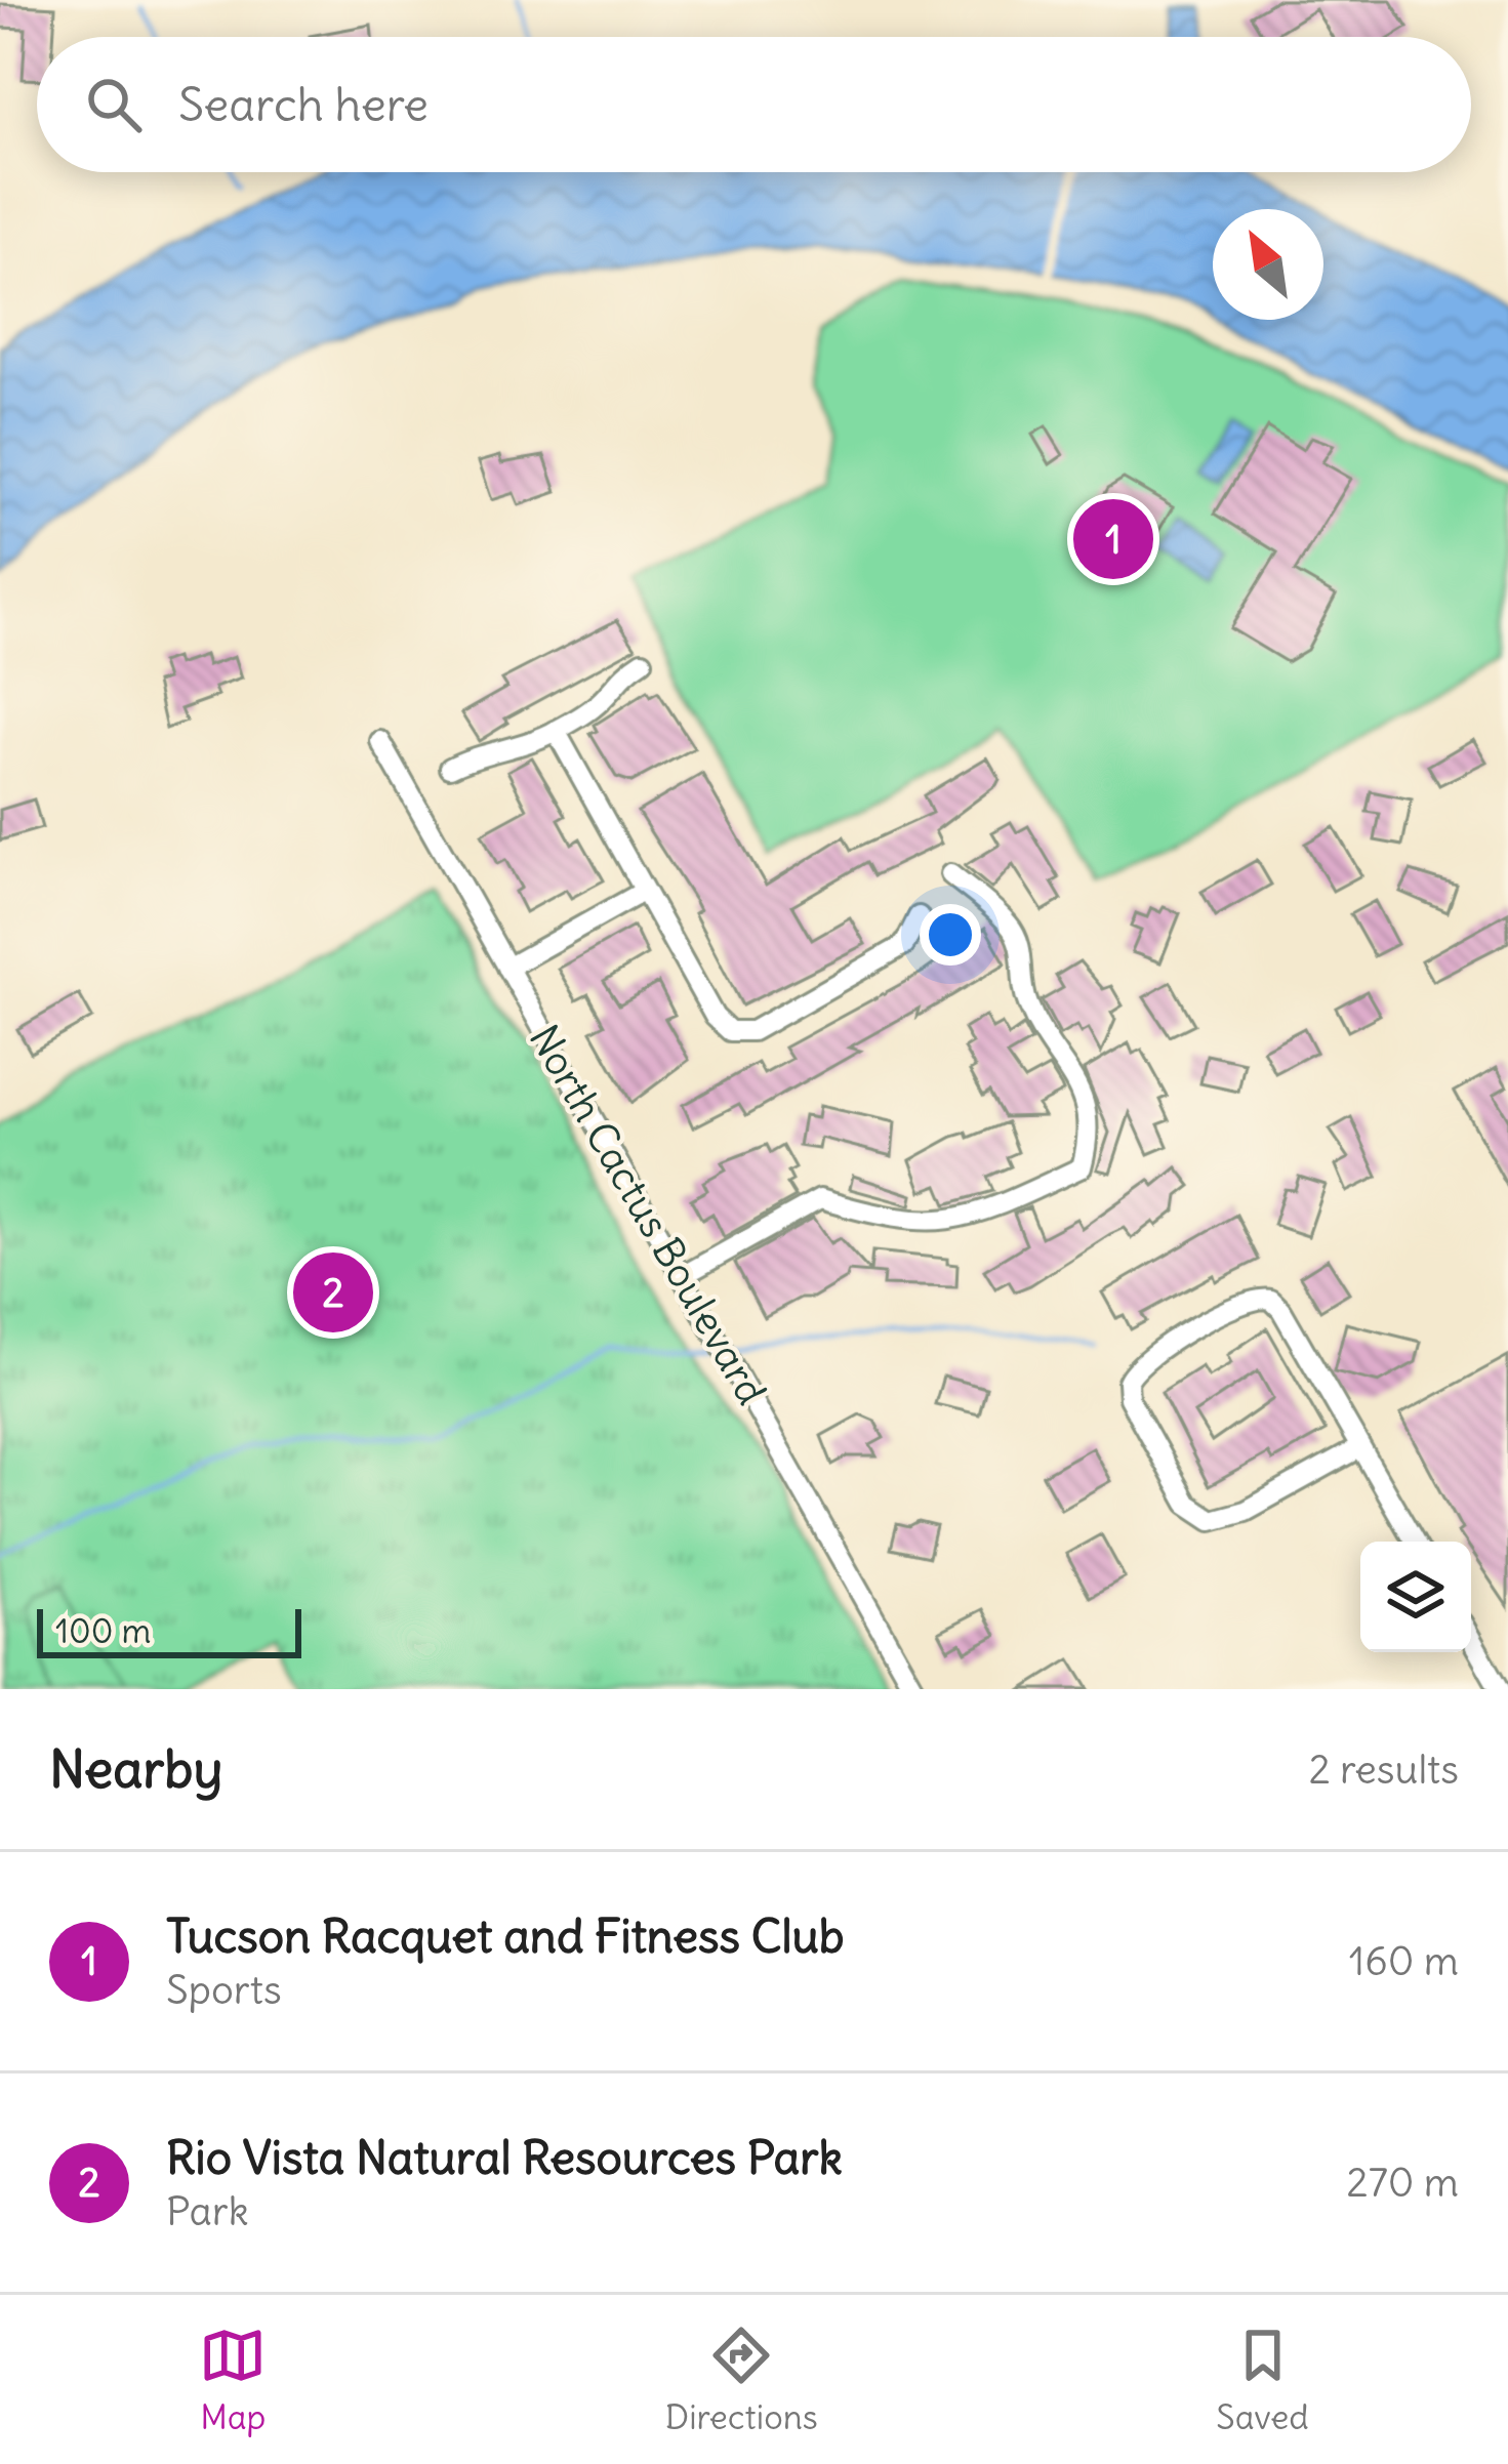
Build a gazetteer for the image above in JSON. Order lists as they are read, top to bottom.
{
  "streets": {
    "street": ["North Cactus Boulevard"]
  },
  "scale_bar": "100 m",
  "north": "top left",
  "page": {
    "search": "Search here",
    "pins": ["1", "2"],
    "scale": "100 m",
    "heading": ["Nearby", "2 results"],
    "list": [
      {
        "mark": "1",
        "name": "Tucson Racquet and Fitness Club",
        "note": "Sports",
        "value": "160 m"
      },
      {
        "mark": "2",
        "name": "Rio Vista Natural Resources Park",
        "note": "Park",
        "value": "270 m"
      }
    ],
    "nav": ["Map", "Directions", "Saved"]
  }
}
